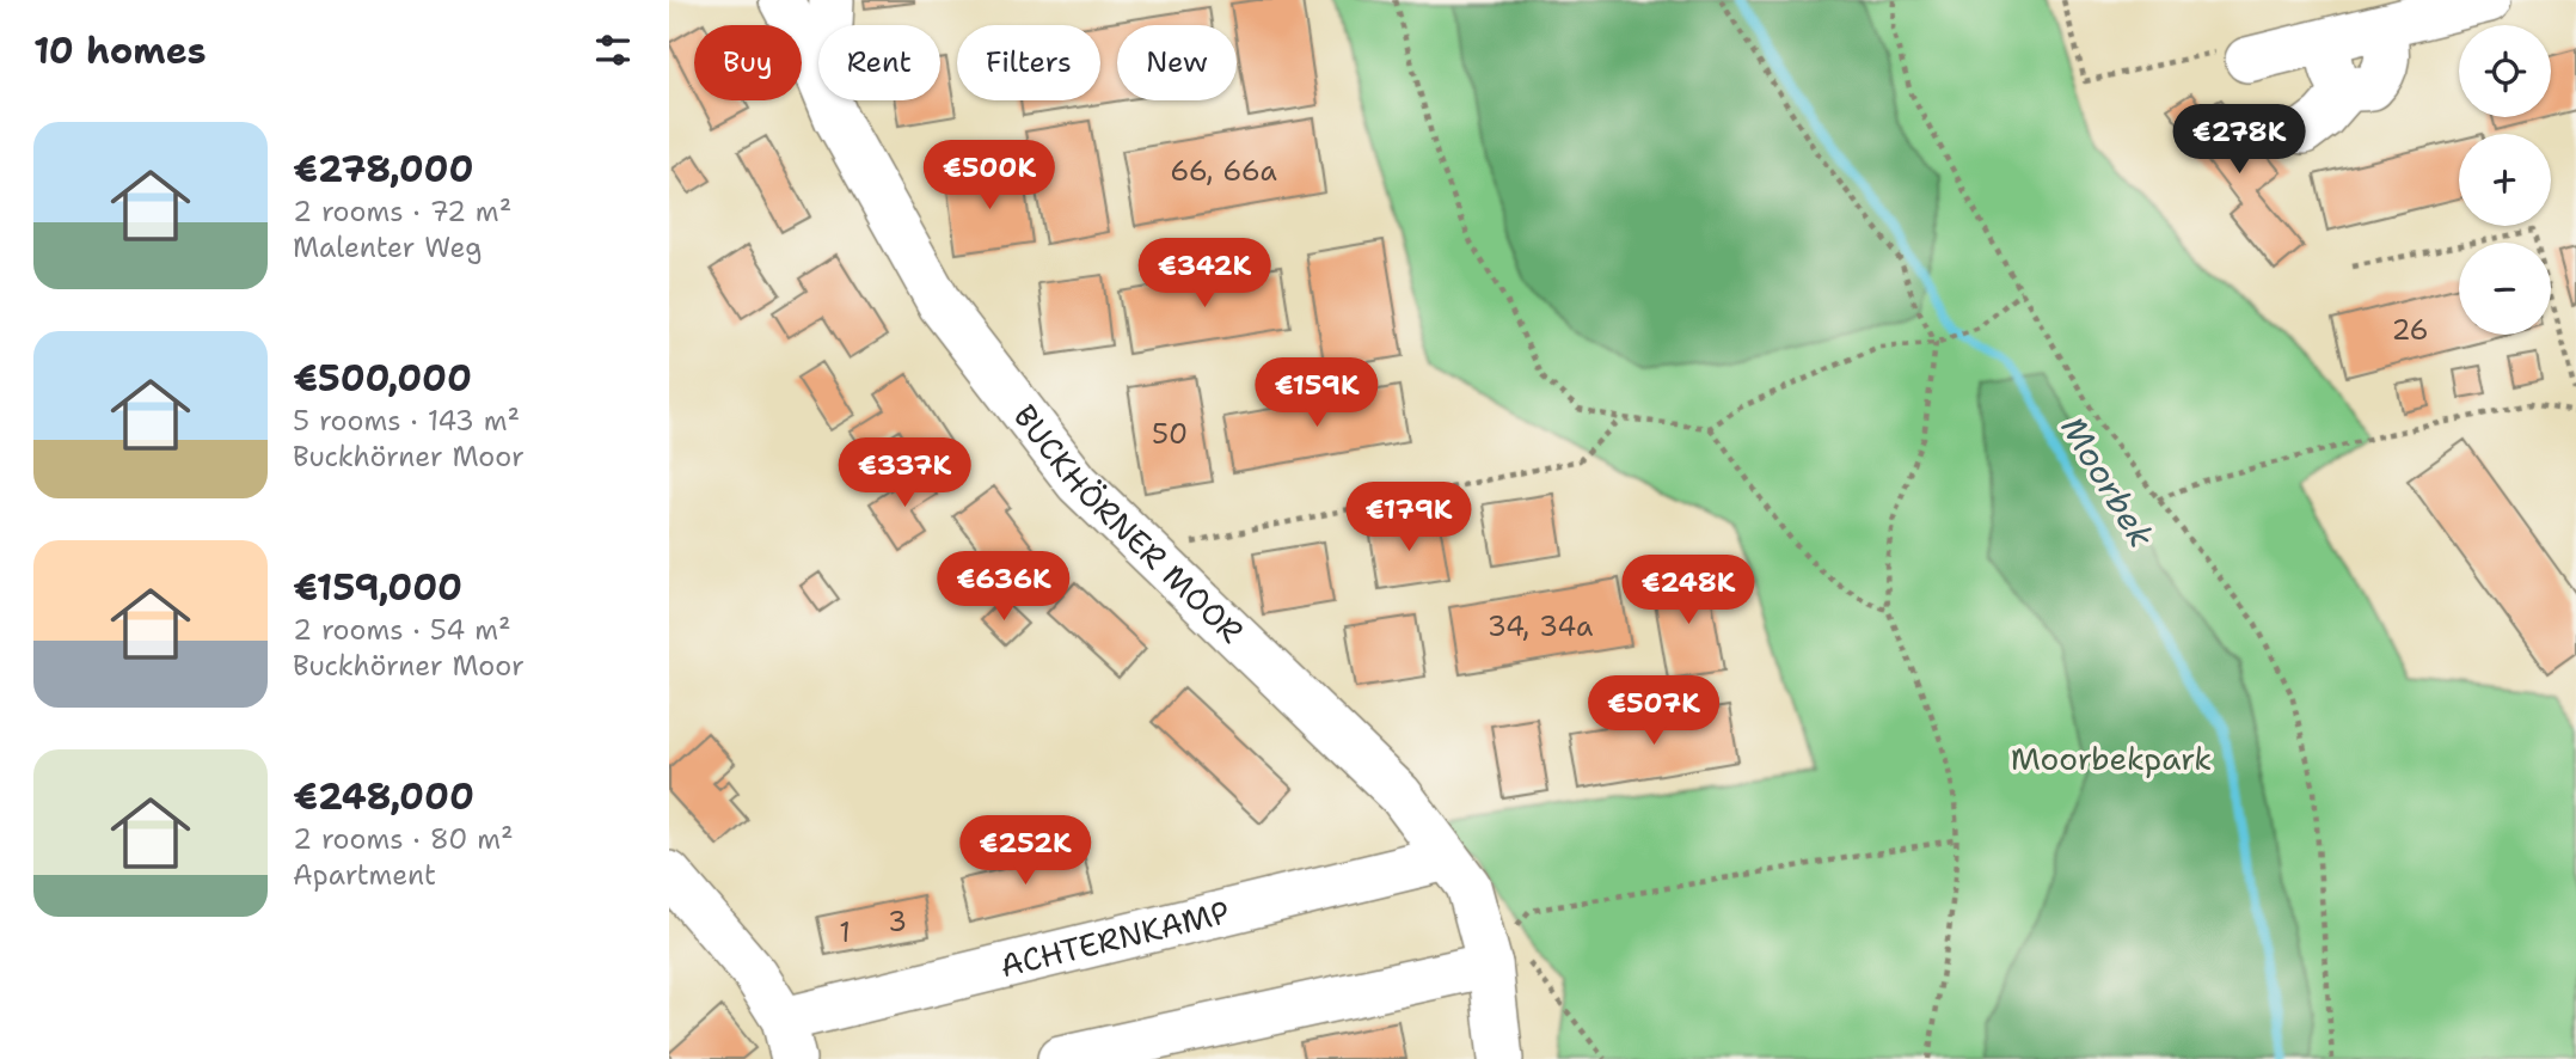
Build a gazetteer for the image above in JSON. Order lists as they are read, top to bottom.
{
  "streets": {
    "street": ["BUCKHÖRNER MOOR", "ACHTERNKAMP"]
  },
  "crossings": [
    ["BUCKHÖRNER MOOR", "ACHTERNKAMP"]
  ],
  "water": ["Moorbek"],
  "parks": ["Moorbekpark"],
  "house_numbers": [
    "66, 66a",
    "26",
    "50",
    "34, 34a",
    "3",
    "1"
  ],
  "page": {
    "heading": "10 homes",
    "map_buttons": ["+", "−"],
    "chip": [
      "Buy",
      "Rent",
      "Filters",
      "New"
    ],
    "list": [
      {
        "name": "€278,000",
        "note": "2 rooms · 72 m² · Malenter Weg"
      },
      {
        "name": "€500,000",
        "note": "5 rooms · 143 m² · Buckhörner Moor"
      },
      {
        "name": "€159,000",
        "note": "2 rooms · 54 m² · Buckhörner Moor"
      },
      {
        "name": "€248,000",
        "note": "2 rooms · 80 m² · Apartment"
      }
    ],
    "price": [
      "€278K",
      "€500K",
      "€342K",
      "€159K",
      "€337K",
      "€179K",
      "€636K",
      "€248K",
      "€507K",
      "€252K"
    ]
  }
}
